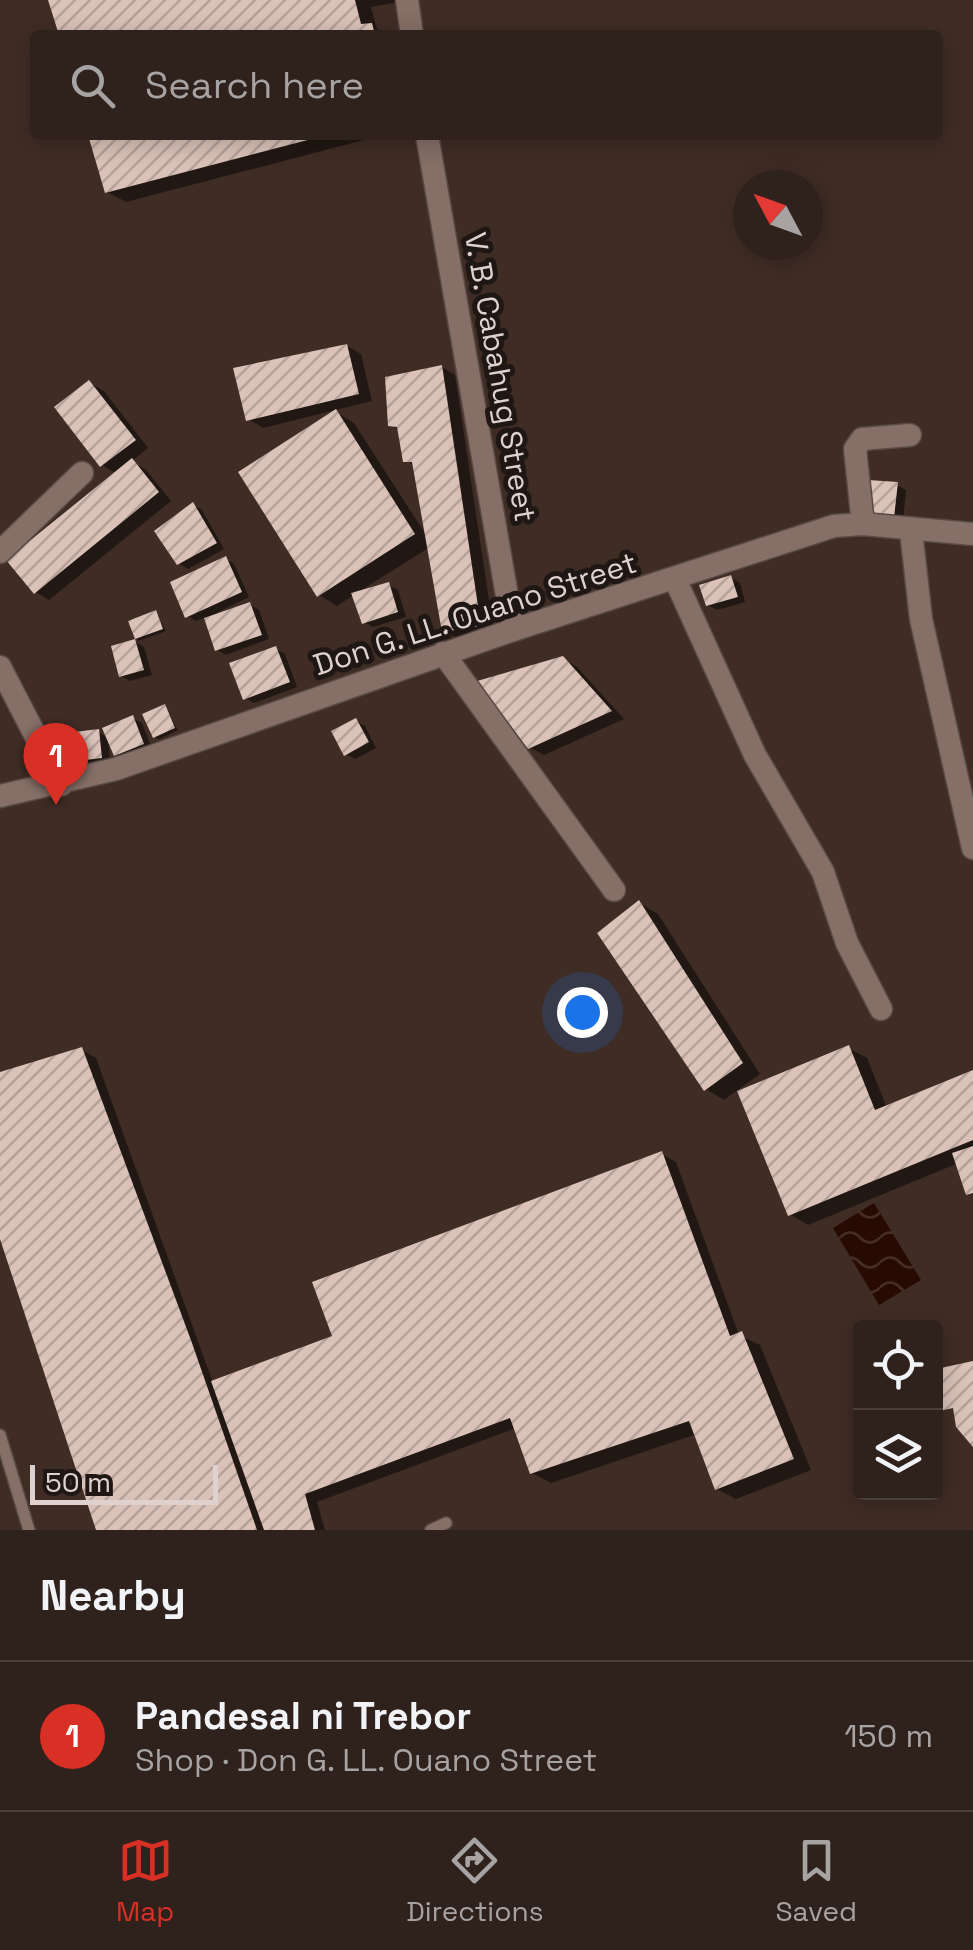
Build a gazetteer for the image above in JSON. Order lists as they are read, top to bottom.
{
  "streets": {
    "street": ["V. B. Cabahug Street", "Don G. LL. Ouano Street"]
  },
  "crossings": [
    ["V. B. Cabahug Street", "Don G. LL. Ouano Street"]
  ],
  "scale_bar": "50 m",
  "north": "top left",
  "page": {
    "search": "Search here",
    "pins": "1",
    "scale": "50 m",
    "heading": "Nearby",
    "list": [
      {
        "mark": "1",
        "name": "Pandesal ni Trebor",
        "note": "Shop · Don G. LL. Ouano Street",
        "value": "150 m"
      }
    ],
    "nav": ["Map", "Directions", "Saved"]
  }
}
